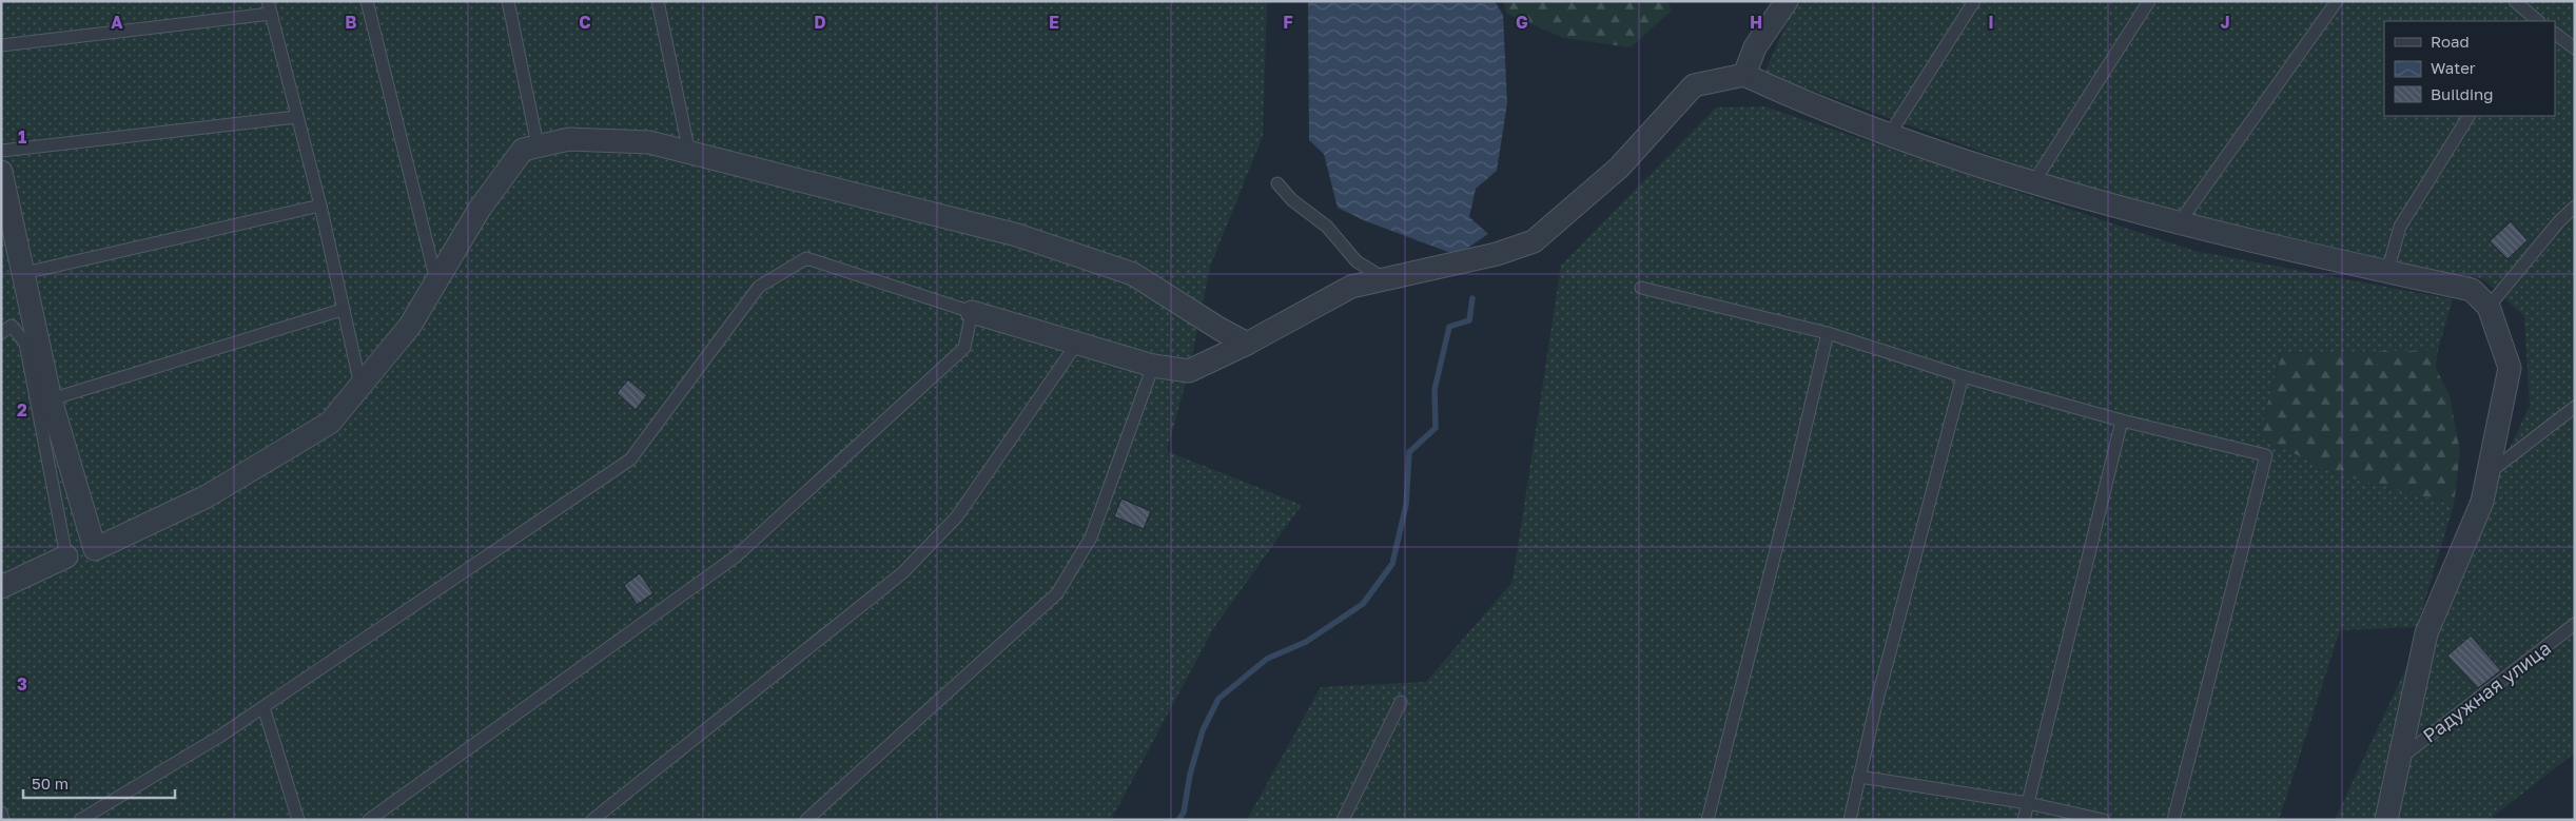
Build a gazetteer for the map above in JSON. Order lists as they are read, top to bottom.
{
  "streets": {
    "lane": ["Радужная улица"]
  },
  "legend": ["Road", "Water", "Building"],
  "scale_bar": "50 m",
  "grid": {
    "columns": [
      "A",
      "B",
      "C",
      "D",
      "E",
      "F",
      "G",
      "H",
      "I",
      "J"
    ],
    "rows": ["1", "2", "3"]
  }
}
